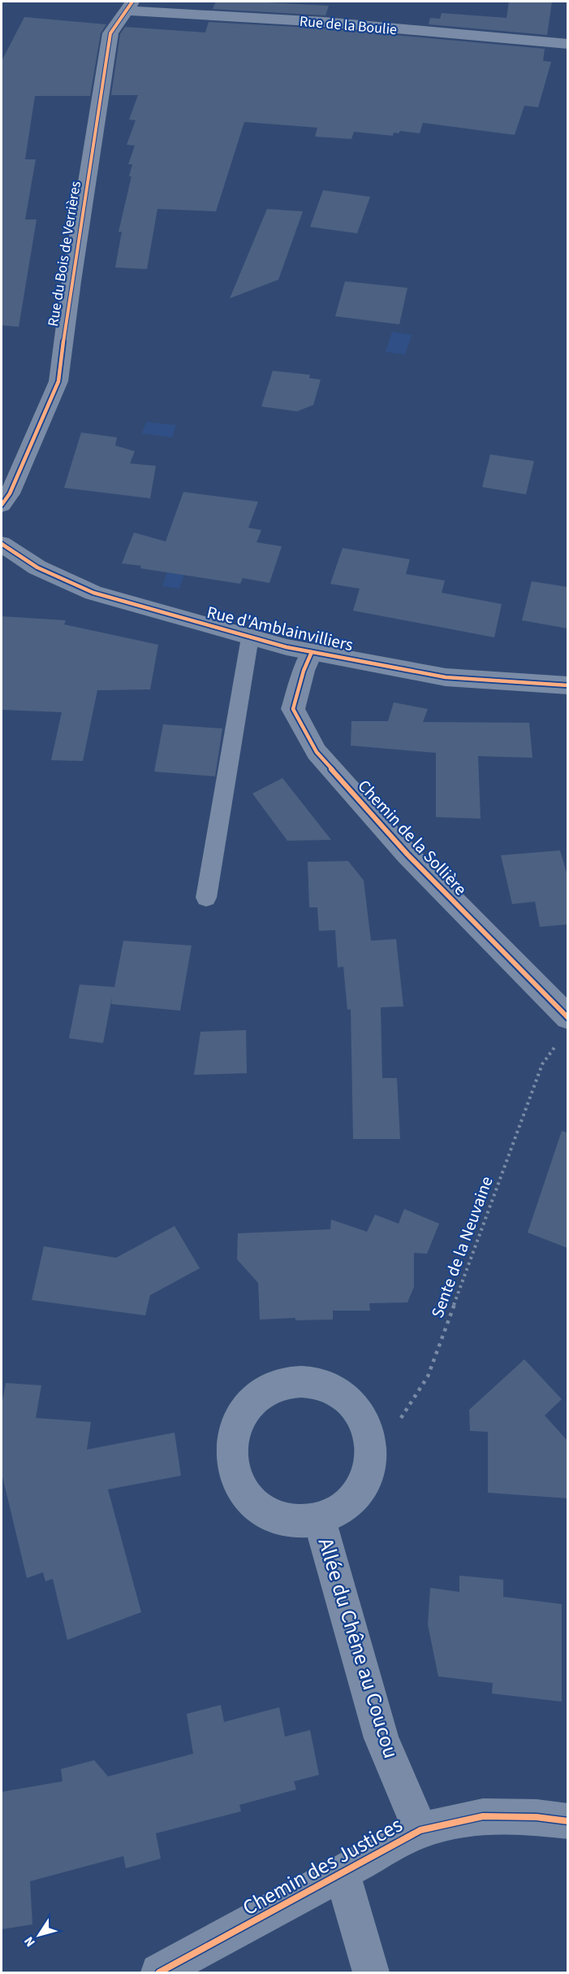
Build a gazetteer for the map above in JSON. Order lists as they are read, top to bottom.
{
  "streets": {
    "street": [
      "Rue de la Boulie",
      "Rue du Bois de Verrières",
      "Rue d'Amblainvilliers",
      "Chemin de la Sollière",
      "Allée du Chêne au Coucou",
      "Chemin des Justices"
    ],
    "path": ["Sente de la Neuvaine"]
  },
  "crossings": [
    ["Rue de la Boulie", "Rue du Bois de Verrières"],
    ["Rue d'Amblainvilliers", "Chemin de la Sollière"],
    ["Sente de la Neuvaine", "Allée du Chêne au Coucou"],
    ["Allée du Chêne au Coucou", "Chemin des Justices"]
  ],
  "north": "bottom left"
}
